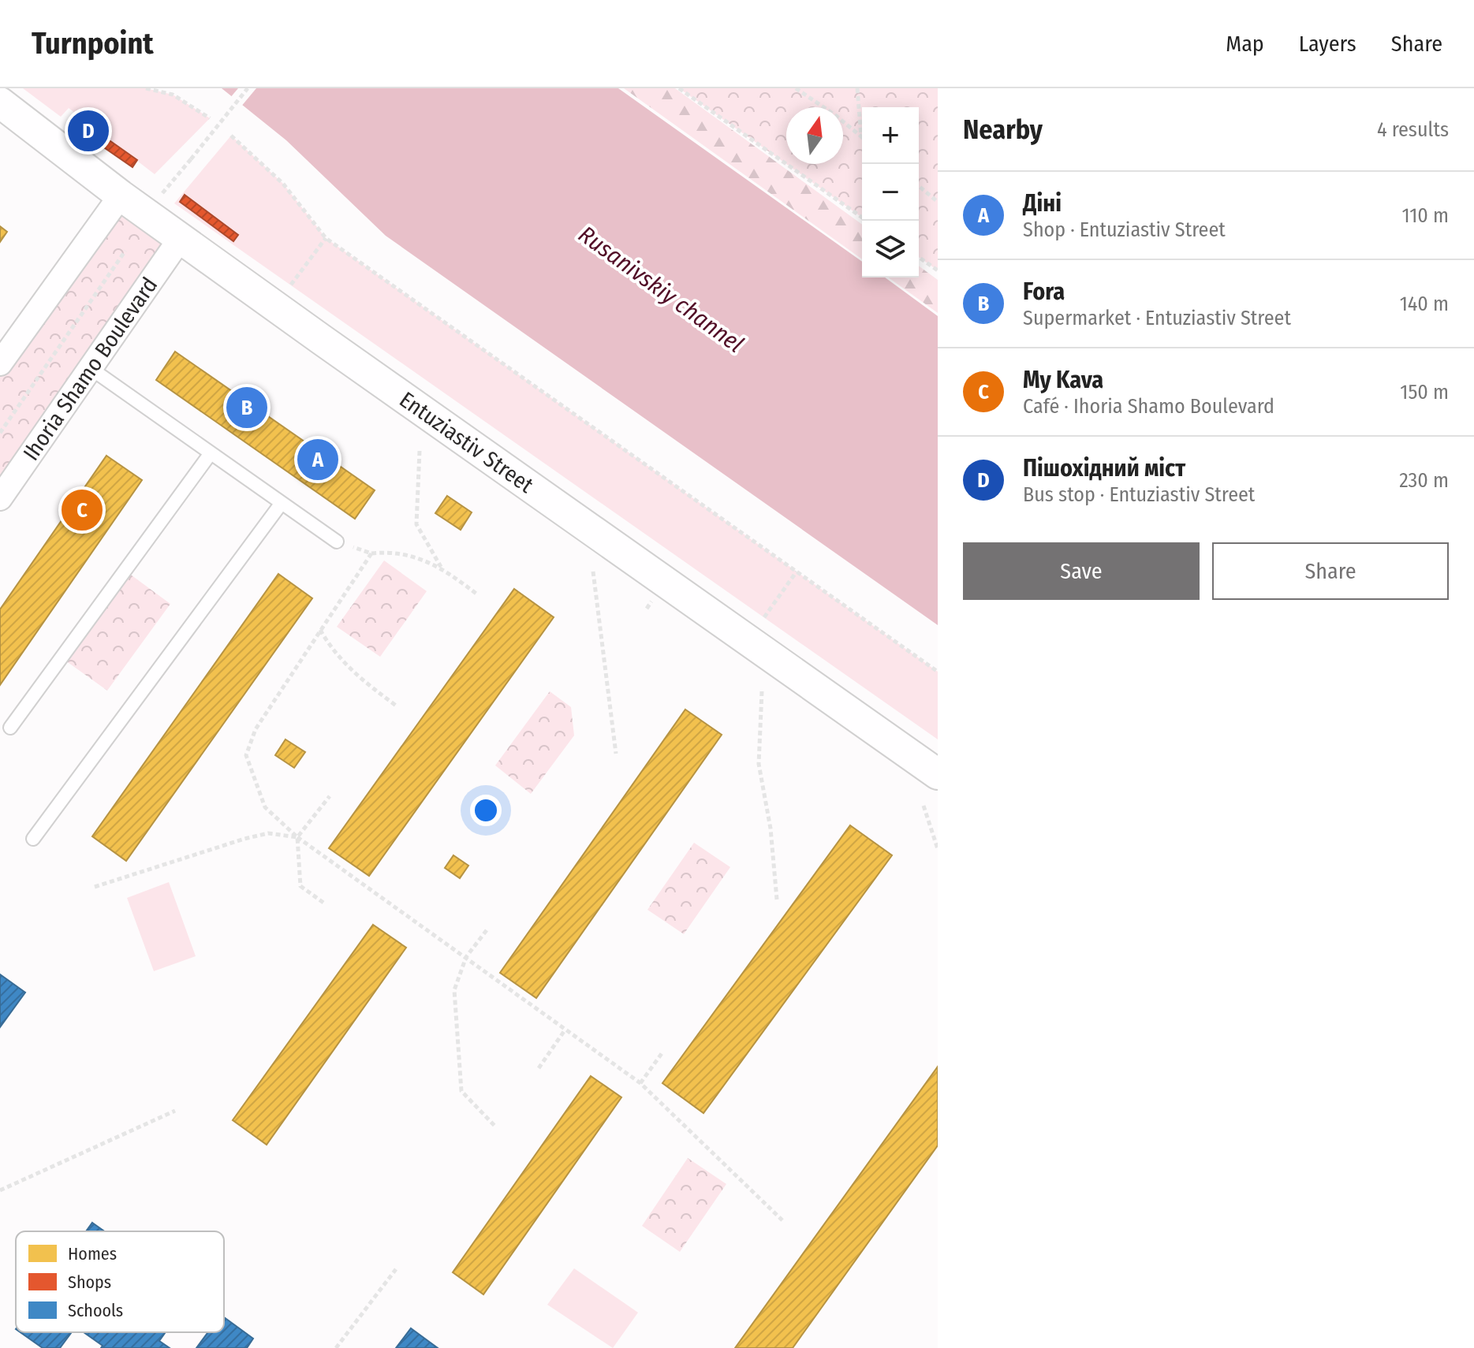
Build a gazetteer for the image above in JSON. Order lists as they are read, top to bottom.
{
  "streets": {
    "street": ["Ihoria Shamo Boulevard", "Entuziastiv Street"]
  },
  "crossings": [
    ["Ihoria Shamo Boulevard", "Entuziastiv Street"]
  ],
  "water": ["Rusanivskiy channel"],
  "legend": ["Homes", "Shops", "Schools"],
  "north": "top",
  "page": {
    "header": "Turnpoint",
    "nav": ["Map", "Layers", "Share"],
    "heading": ["Nearby", "4 results"],
    "map_buttons": ["+", "−"],
    "pins": [
      "D",
      "B",
      "A",
      "C"
    ],
    "list": [
      {
        "mark": "A",
        "name": "Діні",
        "note": "Shop · Entuziastiv Street",
        "value": "110 m"
      },
      {
        "mark": "B",
        "name": "Fora",
        "note": "Supermarket · Entuziastiv Street",
        "value": "140 m"
      },
      {
        "mark": "C",
        "name": "My Kava",
        "note": "Café · Ihoria Shamo Boulevard",
        "value": "150 m"
      },
      {
        "mark": "D",
        "name": "Пішохідний міст",
        "note": "Bus stop · Entuziastiv Street",
        "value": "230 m"
      }
    ],
    "buttons": ["Save", "Share"]
  }
}
